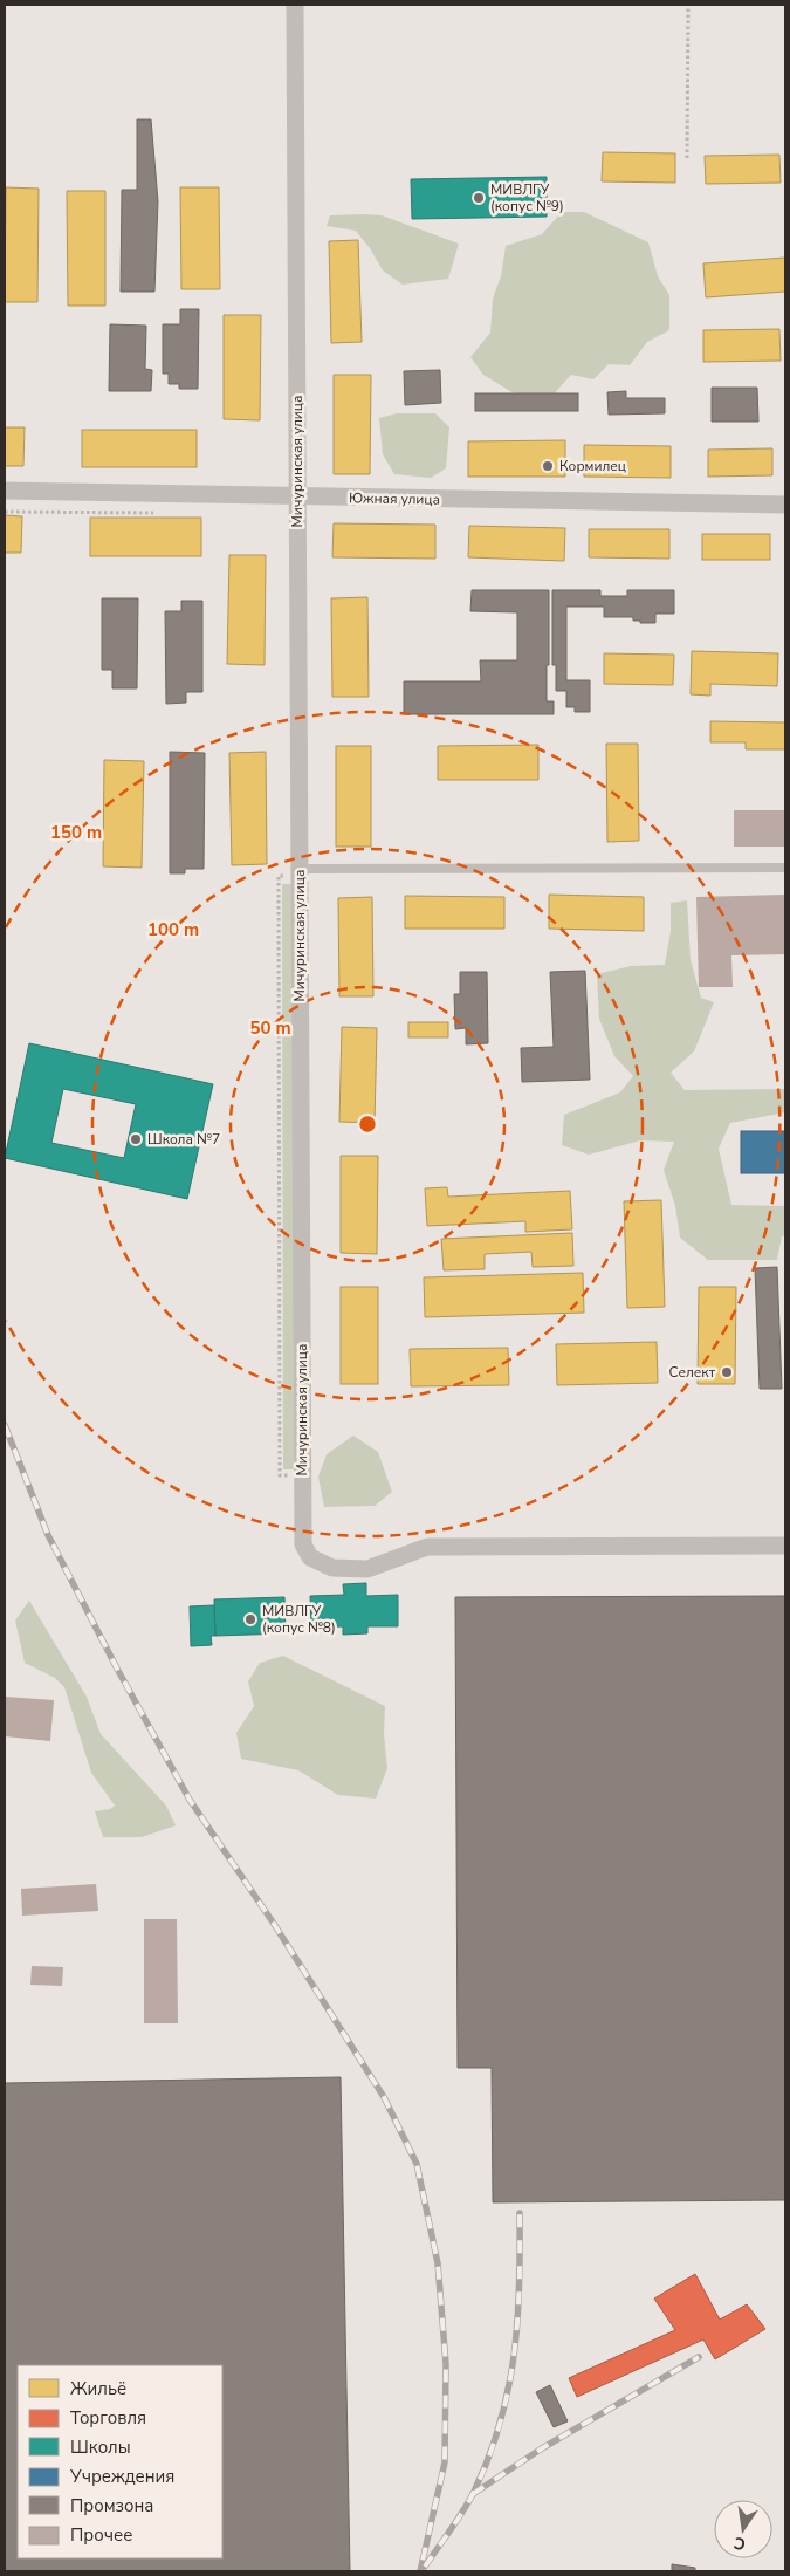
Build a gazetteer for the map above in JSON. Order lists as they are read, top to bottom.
{
  "streets": {
    "street": ["Мичуринская улица", "Южная улица"]
  },
  "crossings": [
    ["Мичуринская улица", "Южная улица"]
  ],
  "places": [
    "МИВЛГУ (копус №9)",
    "Кормилец",
    "Школа №7",
    "Селект",
    "МИВЛГУ (копус №8)"
  ],
  "legend": [
    "Жильё",
    "Торговля",
    "Школы",
    "Учреждения",
    "Промзона",
    "Прочее"
  ],
  "north": "bottom",
  "rings": ["150 m", "100 m", "50 m"]
}
